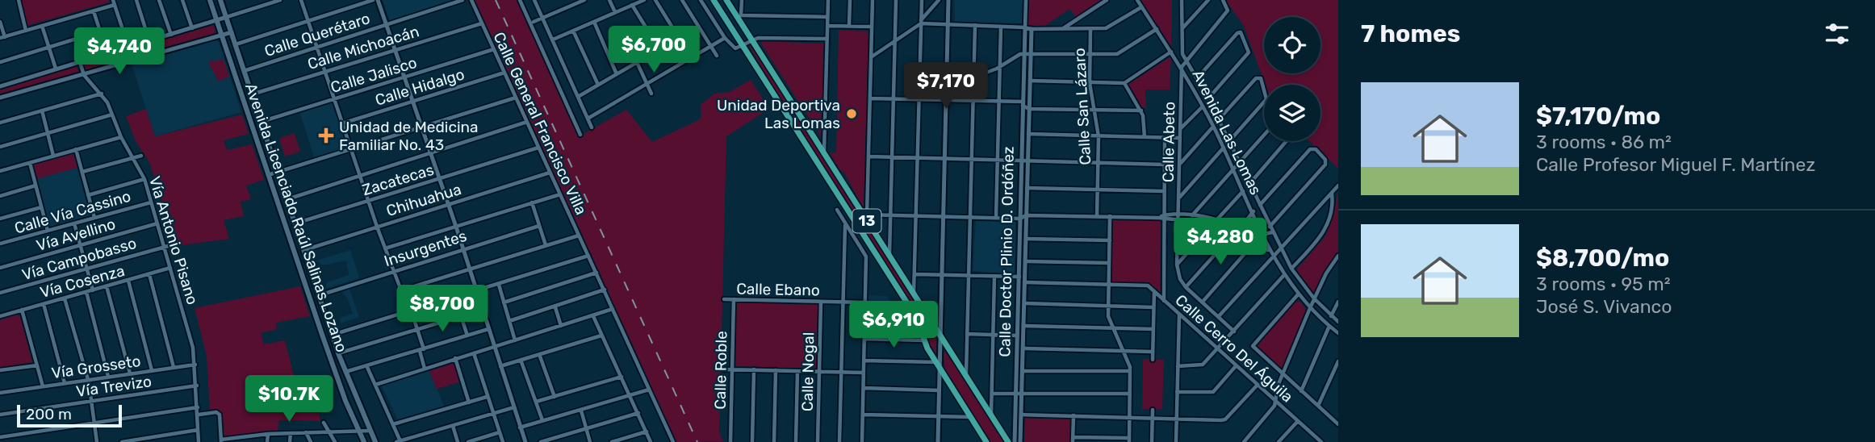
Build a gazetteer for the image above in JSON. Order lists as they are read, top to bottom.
{
  "streets": {
    "main road": ["Avenida Licenciado Raúl Salinas Lozano", "13"],
    "street": [
      "Calle Querétaro",
      "Calle Michoacán",
      "Calle Jalisco",
      "Calle Hidalgo",
      "Calle San Lázaro",
      "Calle General Francisco Villa",
      "Avenida Las Lomas",
      "Calle Abeto",
      "Zacatecas",
      "Chihuahua",
      "Calle Vía Cassino",
      "Vía Avellino",
      "Vía Antonio Pisano",
      "Insurgentes",
      "Calle Doctor Plinio D. Ordóñez",
      "Vía Campobasso",
      "Vía Cosenza",
      "Calle Ebano",
      "Calle Cerro Del Águila",
      "Vía Grosseto",
      "Calle Roble",
      "Calle Nogal",
      "Vía Trevizo"
    ]
  },
  "crossings": [
    ["Calle Querétaro", "Avenida Licenciado Raúl Salinas Lozano"],
    ["Calle Michoacán", "Calle General Francisco Villa"],
    ["Calle Michoacán", "Avenida Licenciado Raúl Salinas Lozano"],
    ["Calle Jalisco", "Calle General Francisco Villa"],
    ["Calle Jalisco", "Avenida Licenciado Raúl Salinas Lozano"],
    ["Calle Hidalgo", "Calle General Francisco Villa"],
    ["Calle General Francisco Villa", "Zacatecas"],
    ["Calle General Francisco Villa", "Chihuahua"],
    ["Avenida Las Lomas", "Calle Abeto"],
    ["Zacatecas", "Avenida Licenciado Raúl Salinas Lozano"],
    ["Chihuahua", "Avenida Licenciado Raúl Salinas Lozano"],
    ["Calle Vía Cassino", "Vía Antonio Pisano"],
    ["Avenida Licenciado Raúl Salinas Lozano", "Insurgentes"],
    ["Vía Avellino", "Vía Antonio Pisano"],
    ["Vía Antonio Pisano", "Vía Campobasso"],
    ["Vía Antonio Pisano", "Vía Cosenza"],
    ["Vía Antonio Pisano", "Vía Grosseto"],
    ["Vía Antonio Pisano", "Vía Trevizo"],
    ["Calle Doctor Plinio D. Ordóñez", "Calle Cerro Del Águila"],
    ["Calle Ebano", "Calle Roble"],
    ["Calle Ebano", "Calle Nogal"]
  ],
  "places": {
    "other": ["Unidad Deportiva Las Lomas"],
    "health": ["Unidad de Medicina Familiar No. 43"]
  },
  "scale_bar": "200 m",
  "page": {
    "heading": "7 homes",
    "price": [
      "$6,700",
      "$4,740",
      "$7,170",
      "$4,280",
      "$8,700",
      "$6,910",
      "$10.7K"
    ],
    "list": [
      {
        "name": "$7,170/mo",
        "note": "3 rooms · 86 m² · Calle Profesor Miguel F. Martínez"
      },
      {
        "name": "$8,700/mo",
        "note": "3 rooms · 95 m² · José S. Vivanco"
      }
    ],
    "scale": "200 m"
  }
}
